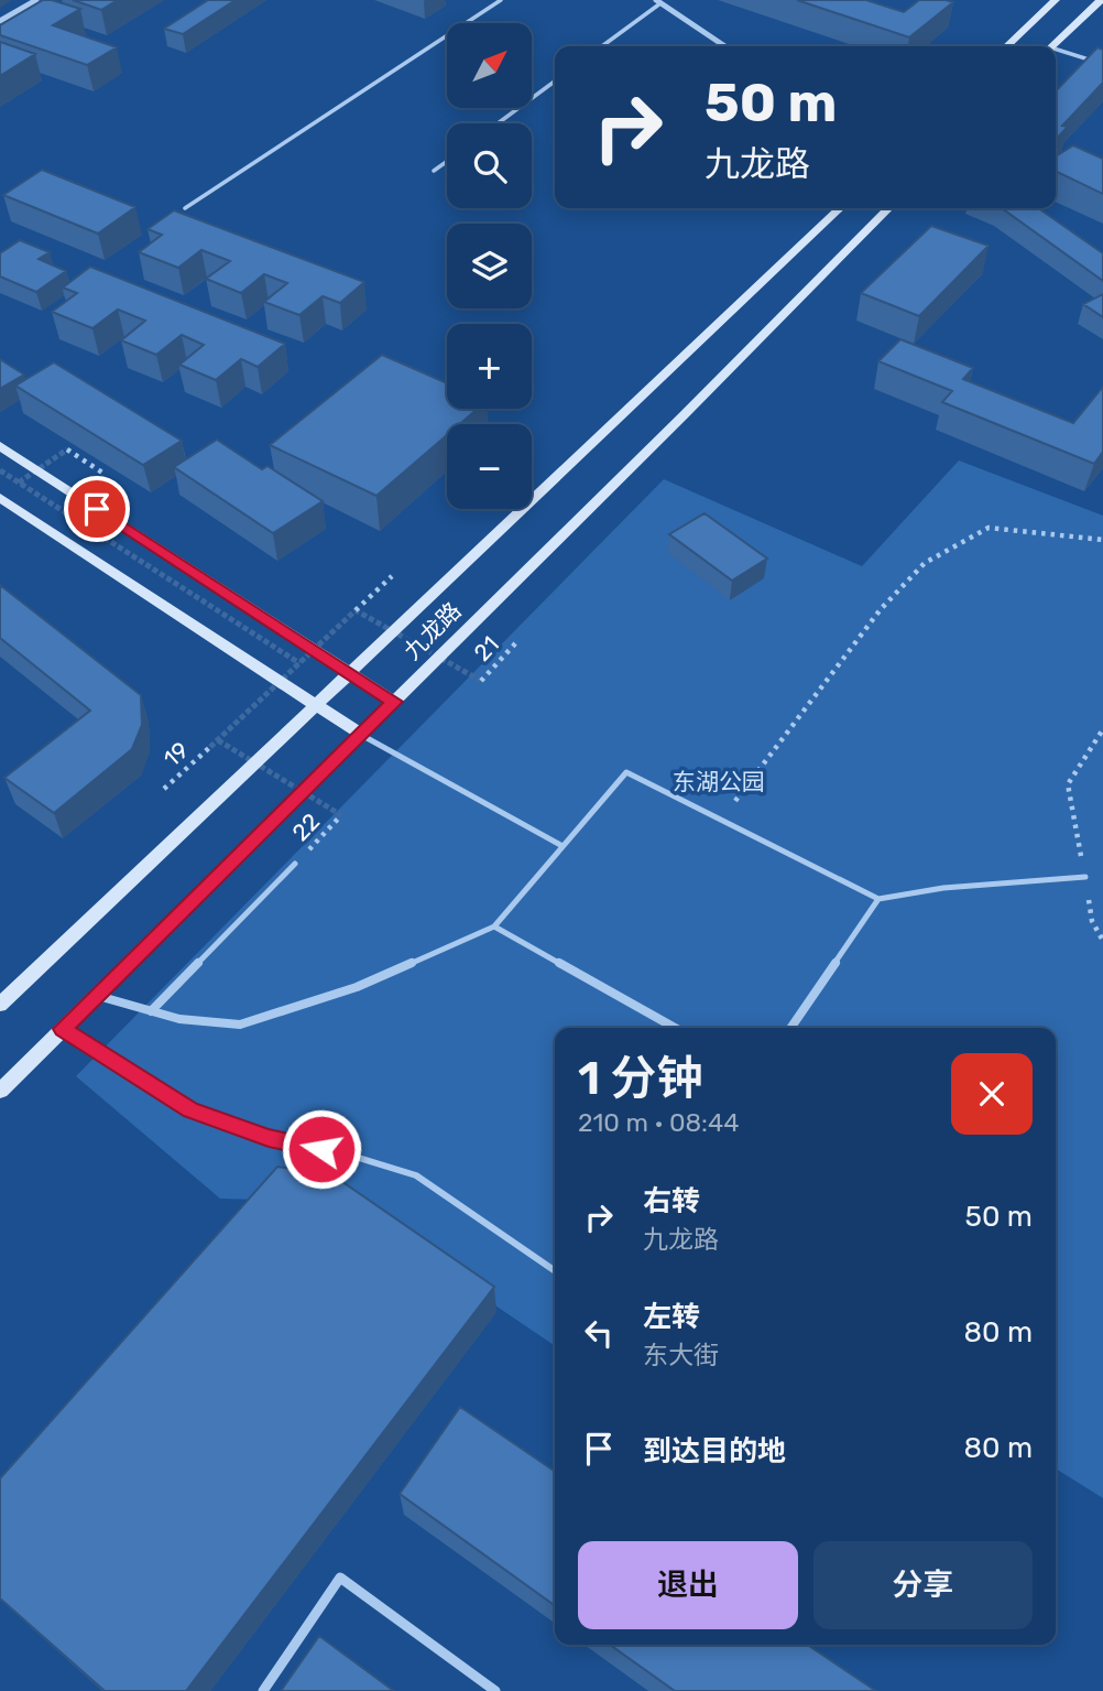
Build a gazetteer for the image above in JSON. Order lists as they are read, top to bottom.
{
  "streets": {
    "main road": ["九龙路"],
    "path": ["21", "19", "22"]
  },
  "parks": ["东湖公园"],
  "north": "top right",
  "page": {
    "map_buttons": ["+", "−"],
    "turn": ["50 m", "九龙路"],
    "heading": ["1 分钟", "210 m · 08:44"],
    "list": [
      {
        "name": "右转",
        "note": "九龙路",
        "value": "50 m"
      },
      {
        "name": "左转",
        "note": "东大街",
        "value": "80 m"
      },
      {
        "name": "到达目的地",
        "value": "80 m"
      }
    ],
    "buttons": ["退出", "分享"]
  }
}
